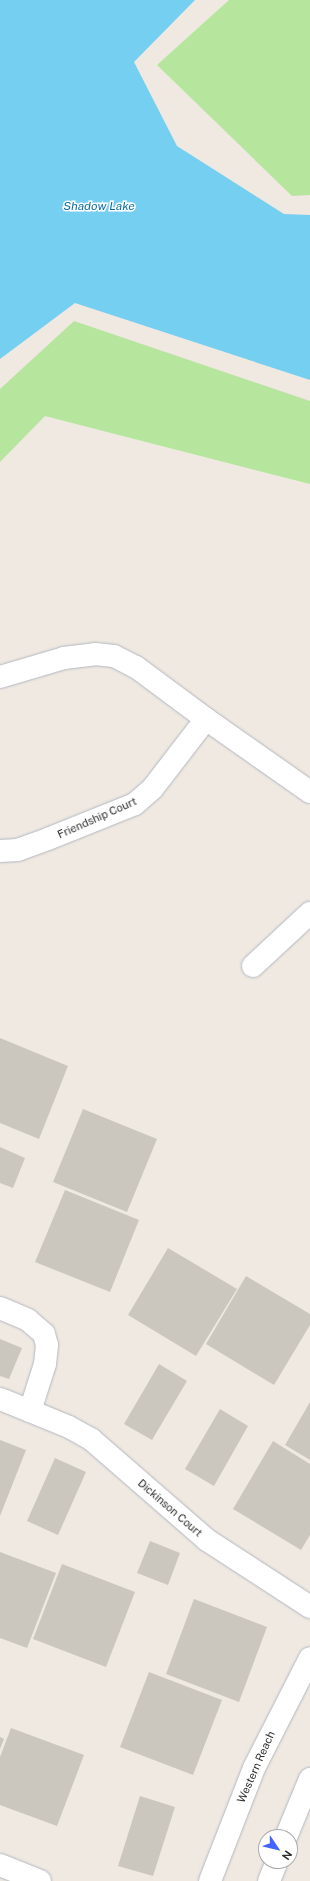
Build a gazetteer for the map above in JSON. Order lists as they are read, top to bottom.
{
  "streets": {
    "street": ["Friendship Court", "Dickinson Court", "Western Reach"]
  },
  "water": ["Shadow Lake"],
  "north": "bottom right"
}
